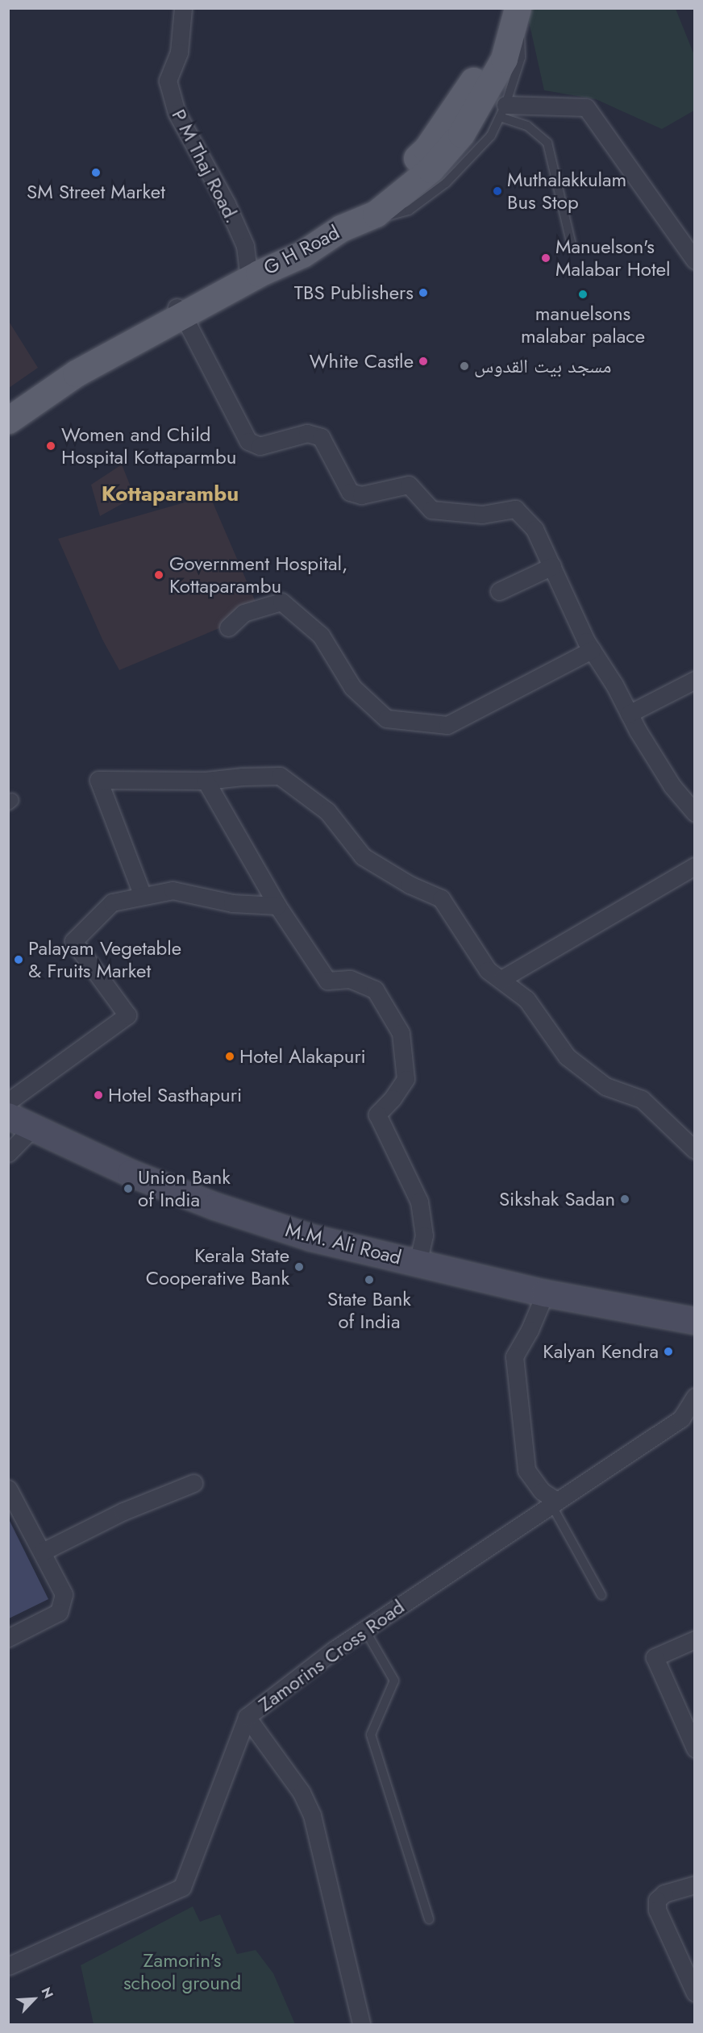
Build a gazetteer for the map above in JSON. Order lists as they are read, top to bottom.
{
  "streets": {
    "main road": ["G H Road", "M.M. Ali Road"],
    "street": ["P M Thaj Road.", "Zamorins Cross Road"]
  },
  "crossings": [
    ["P M Thaj Road.", "G H Road"]
  ],
  "districts": ["Kottaparambu"],
  "parks": ["Zamorin's school ground"],
  "places": [
    "SM Street Market",
    "Muthalakkulam Bus Stop",
    "Manuelson's Malabar Hotel",
    "TBS Publishers",
    "manuelsons malabar palace",
    "White Castle",
    "مسجد بیت القدوس",
    "Women and Child Hospital Kottaparmbu",
    "Government Hospital, Kottaparambu",
    "Palayam Vegetable & Fruits Market",
    "Hotel Alakapuri",
    "Hotel Sasthapuri",
    "Union Bank of India",
    "Sikshak Sadan",
    "Kerala State Cooperative Bank",
    "State Bank of India",
    "Kalyan Kendra"
  ],
  "north": "top right"
}
